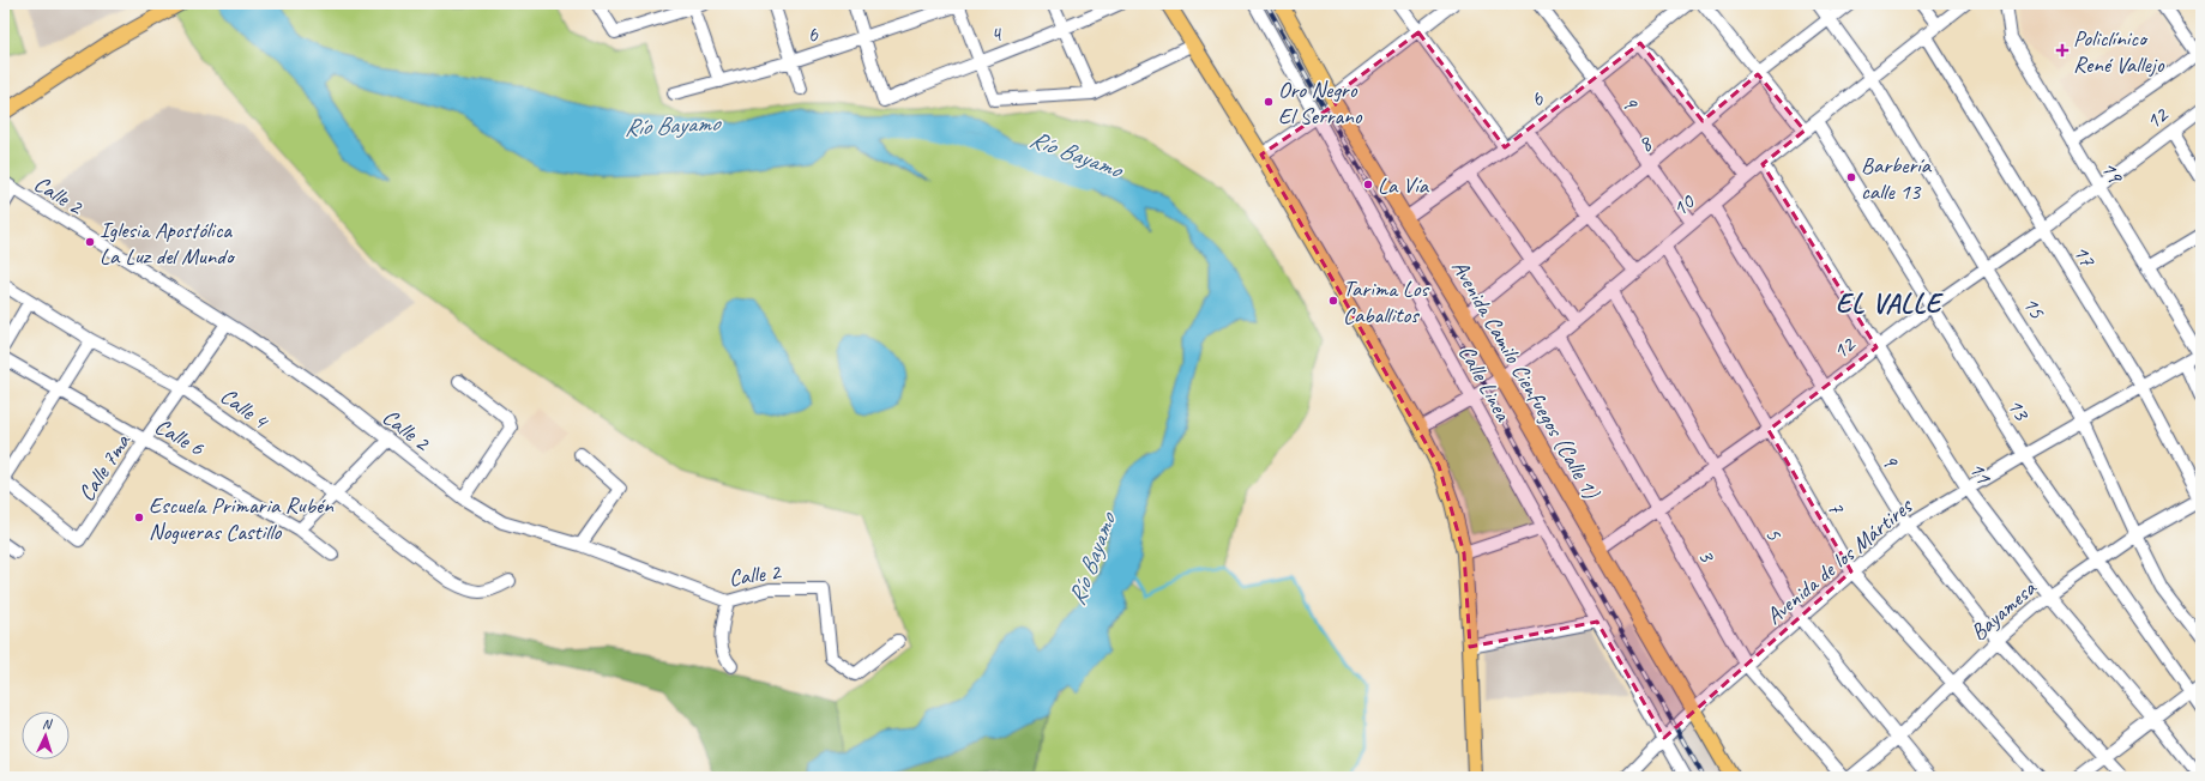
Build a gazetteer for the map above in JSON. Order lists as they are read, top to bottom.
{
  "streets": {
    "main road": ["Avenida Camilo Cienfuegos (Calle 1)"],
    "street": [
      "6",
      "4",
      "9",
      "12",
      "8",
      "19",
      "Calle 2",
      "10",
      "17",
      "15",
      "Calle Linea",
      "Calle 4",
      "13",
      "Calle 6",
      "Calle 7ma",
      "11",
      "7",
      "5",
      "3",
      "Avenida de los Mártires",
      "Bayamesa"
    ]
  },
  "crossings": [
    ["6", "4"],
    ["6", "9"],
    ["6", "Avenida Camilo Cienfuegos (Calle 1)"],
    ["9", "12"],
    ["9", "8"],
    ["9", "10"],
    ["9", "Avenida de los Mártires"],
    ["9", "Bayamesa"],
    ["12", "19"],
    ["12", "17"],
    ["12", "15"],
    ["12", "Avenida Camilo Cienfuegos (Calle 1)"],
    ["12", "13"],
    ["12", "11"],
    ["12", "7"],
    ["12", "5"],
    ["12", "3"],
    ["8", "15"],
    ["8", "Avenida Camilo Cienfuegos (Calle 1)"],
    ["19", "Avenida de los Mártires"],
    ["Calle 2", "Calle 7ma"],
    ["10", "17"],
    ["10", "15"],
    ["10", "Avenida Camilo Cienfuegos (Calle 1)"],
    ["10", "Calle Linea"],
    ["10", "13"],
    ["10", "11"],
    ["10", "7"],
    ["10", "5"],
    ["10", "3"],
    ["17", "Avenida de los Mártires"],
    ["17", "Bayamesa"],
    ["15", "Avenida de los Mártires"],
    ["15", "Bayamesa"],
    ["Avenida Camilo Cienfuegos (Calle 1)", "Avenida de los Mártires"],
    ["Calle Linea", "Avenida de los Mártires"],
    ["Calle 4", "Calle 7ma"],
    ["13", "Avenida de los Mártires"],
    ["13", "Bayamesa"],
    ["Calle 6", "Calle 7ma"],
    ["11", "Avenida de los Mártires"],
    ["11", "Bayamesa"],
    ["7", "Avenida de los Mártires"],
    ["7", "Bayamesa"],
    ["5", "Avenida de los Mártires"],
    ["5", "Bayamesa"],
    ["3", "Avenida de los Mártires"]
  ],
  "districts": ["EL VALLE"],
  "water": ["Río Bayamo"],
  "places": {
    "health": ["Policlínico René Vallejo"],
    "other": [
      "Oro Negro El Serrano",
      "Barbería calle 13",
      "La Vía",
      "Iglesia Apostólica La Luz del Mundo",
      "Tarima Los Caballitos",
      "Escuela Primaria Rubén Nogueras Castillo"
    ]
  },
  "north": "top"
}
